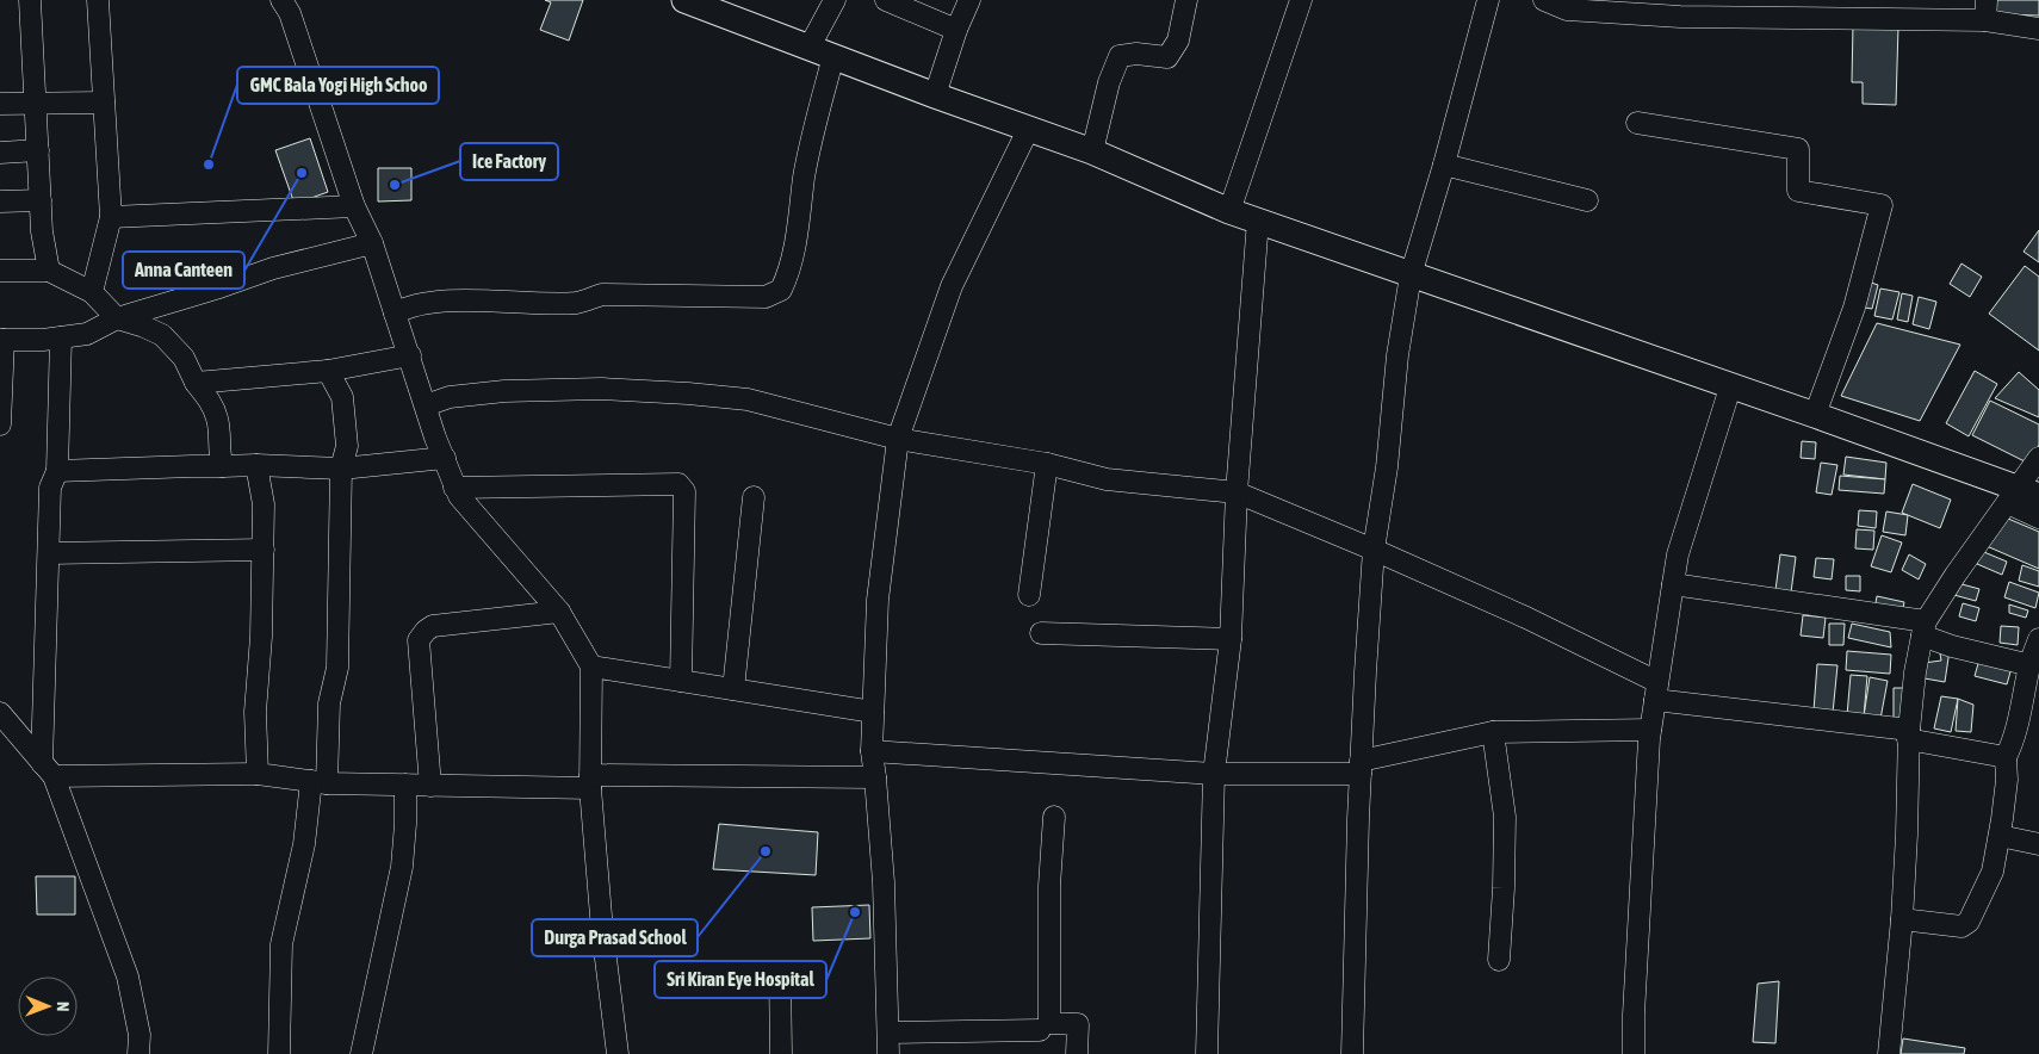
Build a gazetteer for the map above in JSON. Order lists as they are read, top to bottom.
{
  "places": [
    "GMC Bala Yogi High Schoo",
    "Anna Canteen",
    "Ice Factory",
    "Durga Prasad School",
    "Sri Kiran Eye Hospital"
  ],
  "north": "right"
}
